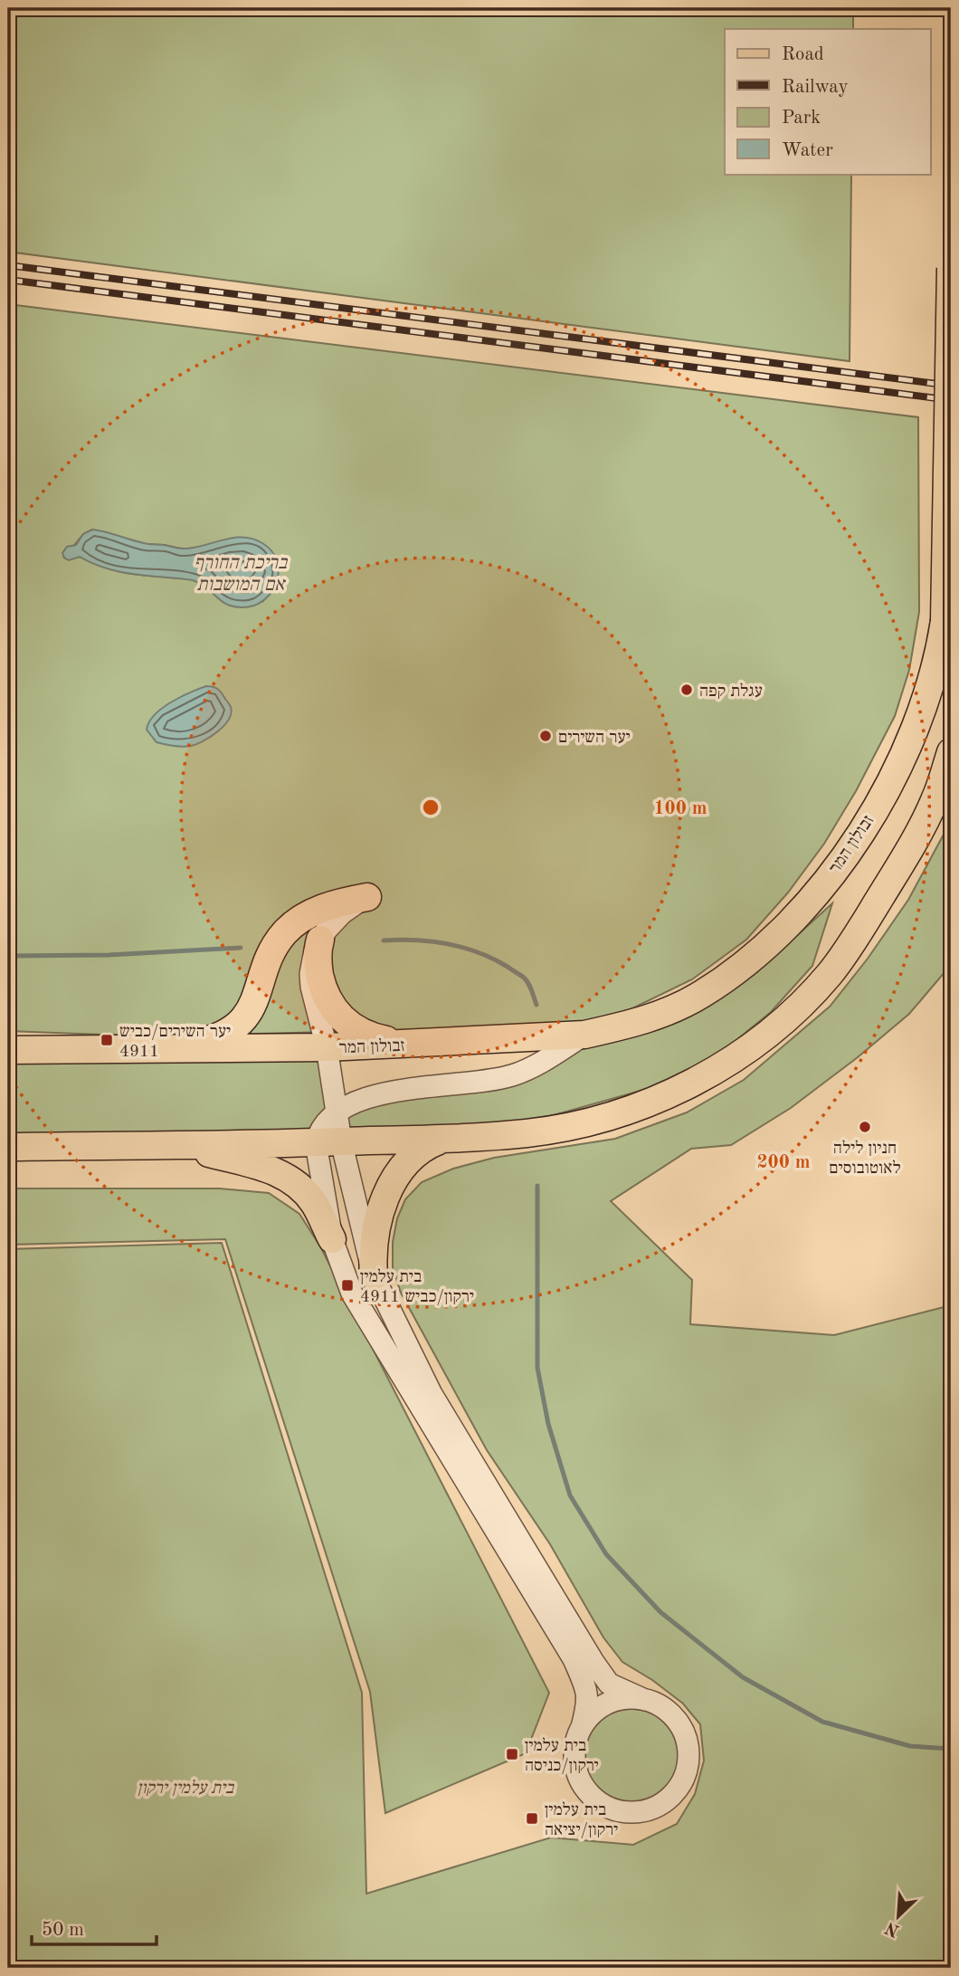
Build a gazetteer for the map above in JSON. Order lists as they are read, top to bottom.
{
  "streets": {
    "main road": ["זבולון המר"]
  },
  "water": ["בריכת החורף אם המושבות"],
  "parks": ["בית עלמין ירקון"],
  "places": {
    "other": ["עגלת קפה", "יער השירים", "חניון לילה לאוטובוסים"],
    "transit": [
      "יער השירים/כביש 4911",
      "בית עלמין ירקון/כביש 4911",
      "בית עלמין ירקון/כניסה",
      "בית עלמין ירקון/יציאה"
    ]
  },
  "legend": [
    "Road",
    "Railway",
    "Park",
    "Water"
  ],
  "scale_bar": "50 m",
  "north": "bottom left",
  "rings": ["100 m", "200 m"]
}
